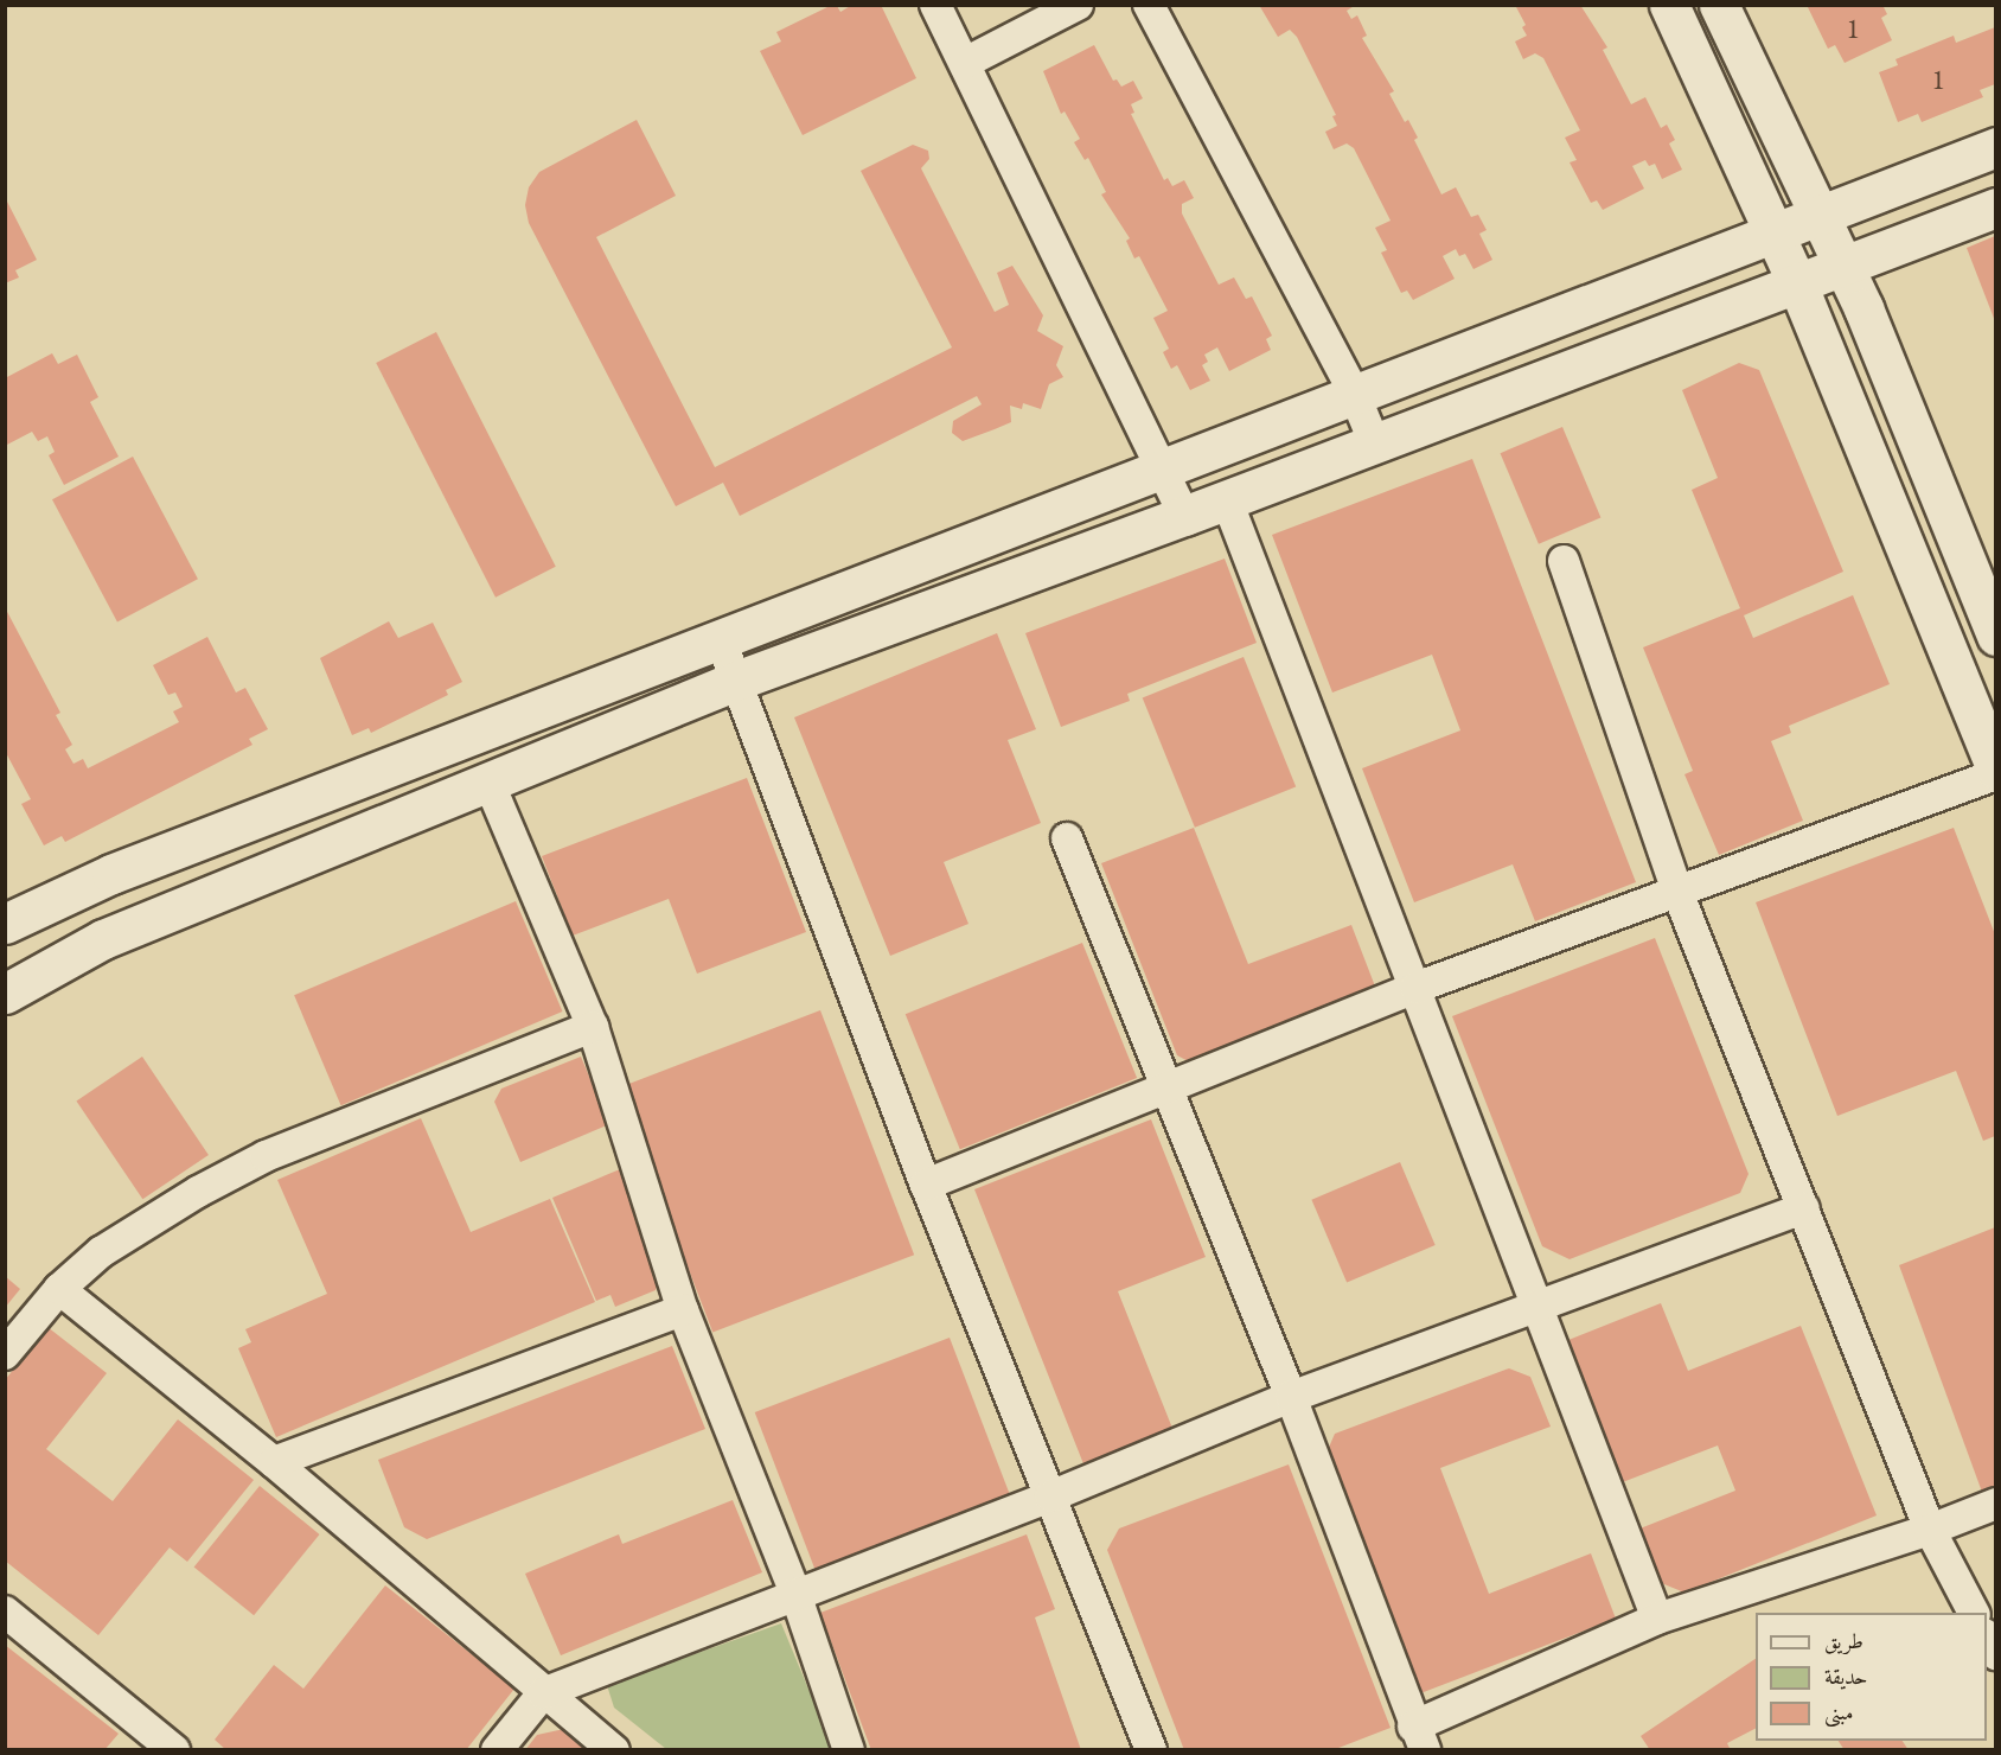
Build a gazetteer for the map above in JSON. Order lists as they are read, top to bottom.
{
  "house_numbers": ["1", "1"],
  "legend": ["طريق", "حديقة", "مبنى"]
}
